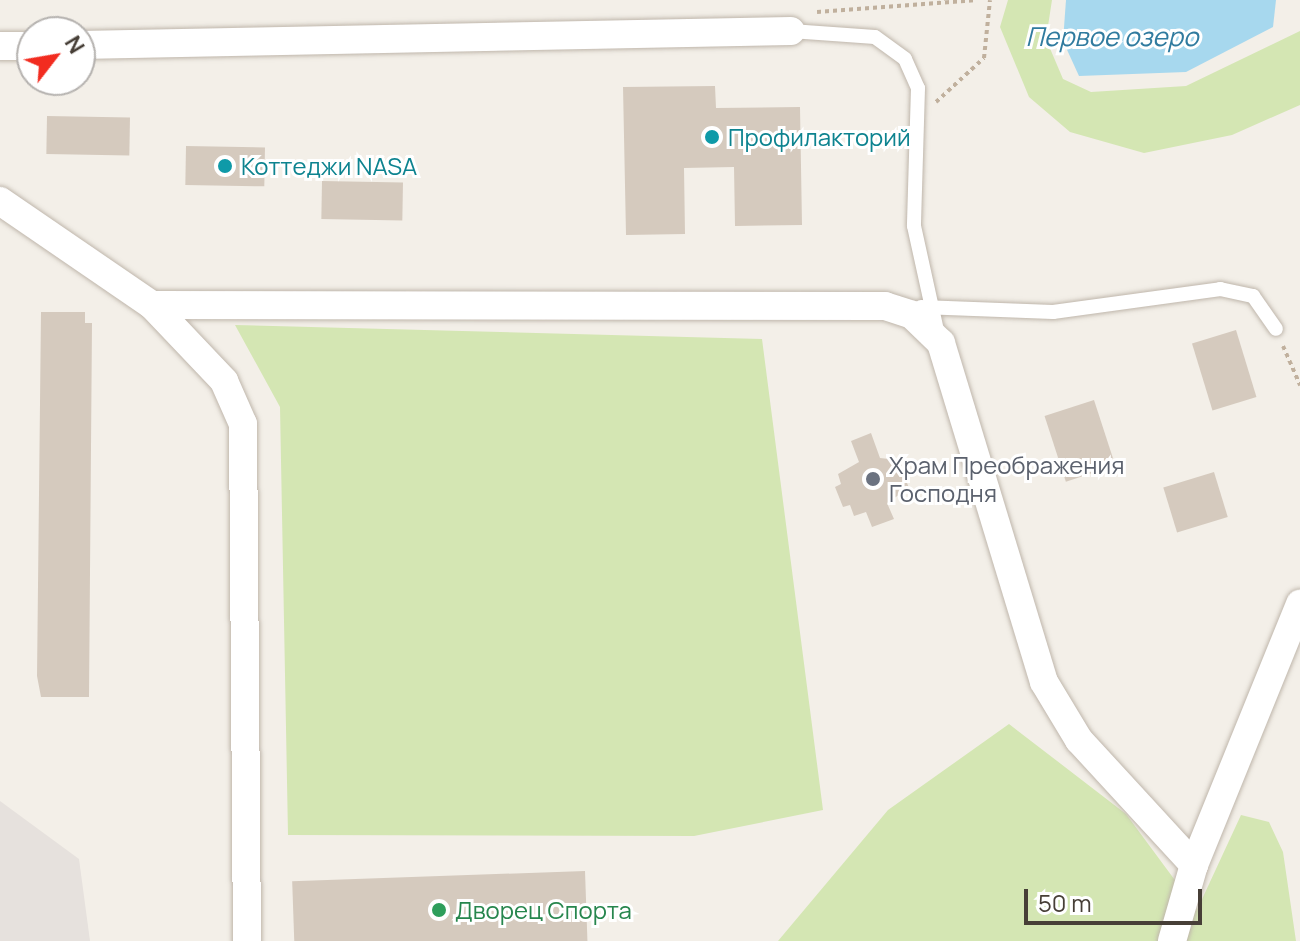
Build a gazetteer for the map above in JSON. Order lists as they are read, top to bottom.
{
  "water": ["Первое озеро"],
  "places": [
    "Профилакторий",
    "Коттеджи NASA",
    "Храм Преображения Господня",
    "Дворец Спорта"
  ],
  "scale_bar": "50 m",
  "north": "top right"
}
